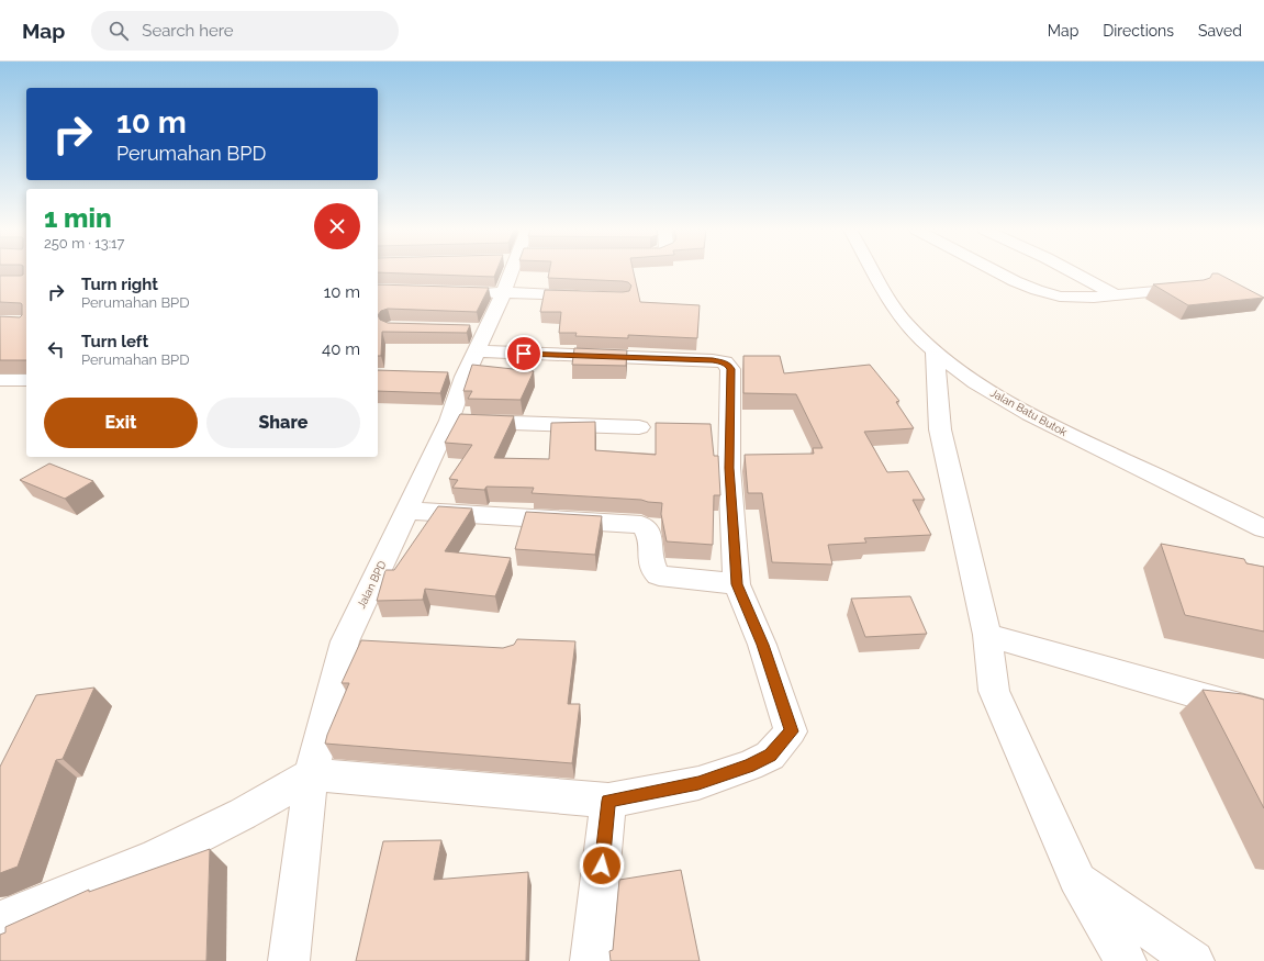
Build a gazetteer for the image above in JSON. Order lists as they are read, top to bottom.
{
  "streets": {
    "street": ["Jalan Batu Butok", "Jalan BPD"]
  },
  "page": {
    "header": "Map",
    "search": "Search here",
    "nav": ["Map", "Directions", "Saved"],
    "turn": ["10 m", "Perumahan BPD"],
    "heading": ["1 min", "250 m · 13:17"],
    "list": [
      {
        "name": "Turn right",
        "note": "Perumahan BPD",
        "value": "10 m"
      },
      {
        "name": "Turn left",
        "note": "Perumahan BPD",
        "value": "40 m"
      }
    ],
    "buttons": ["Exit", "Share"]
  }
}
